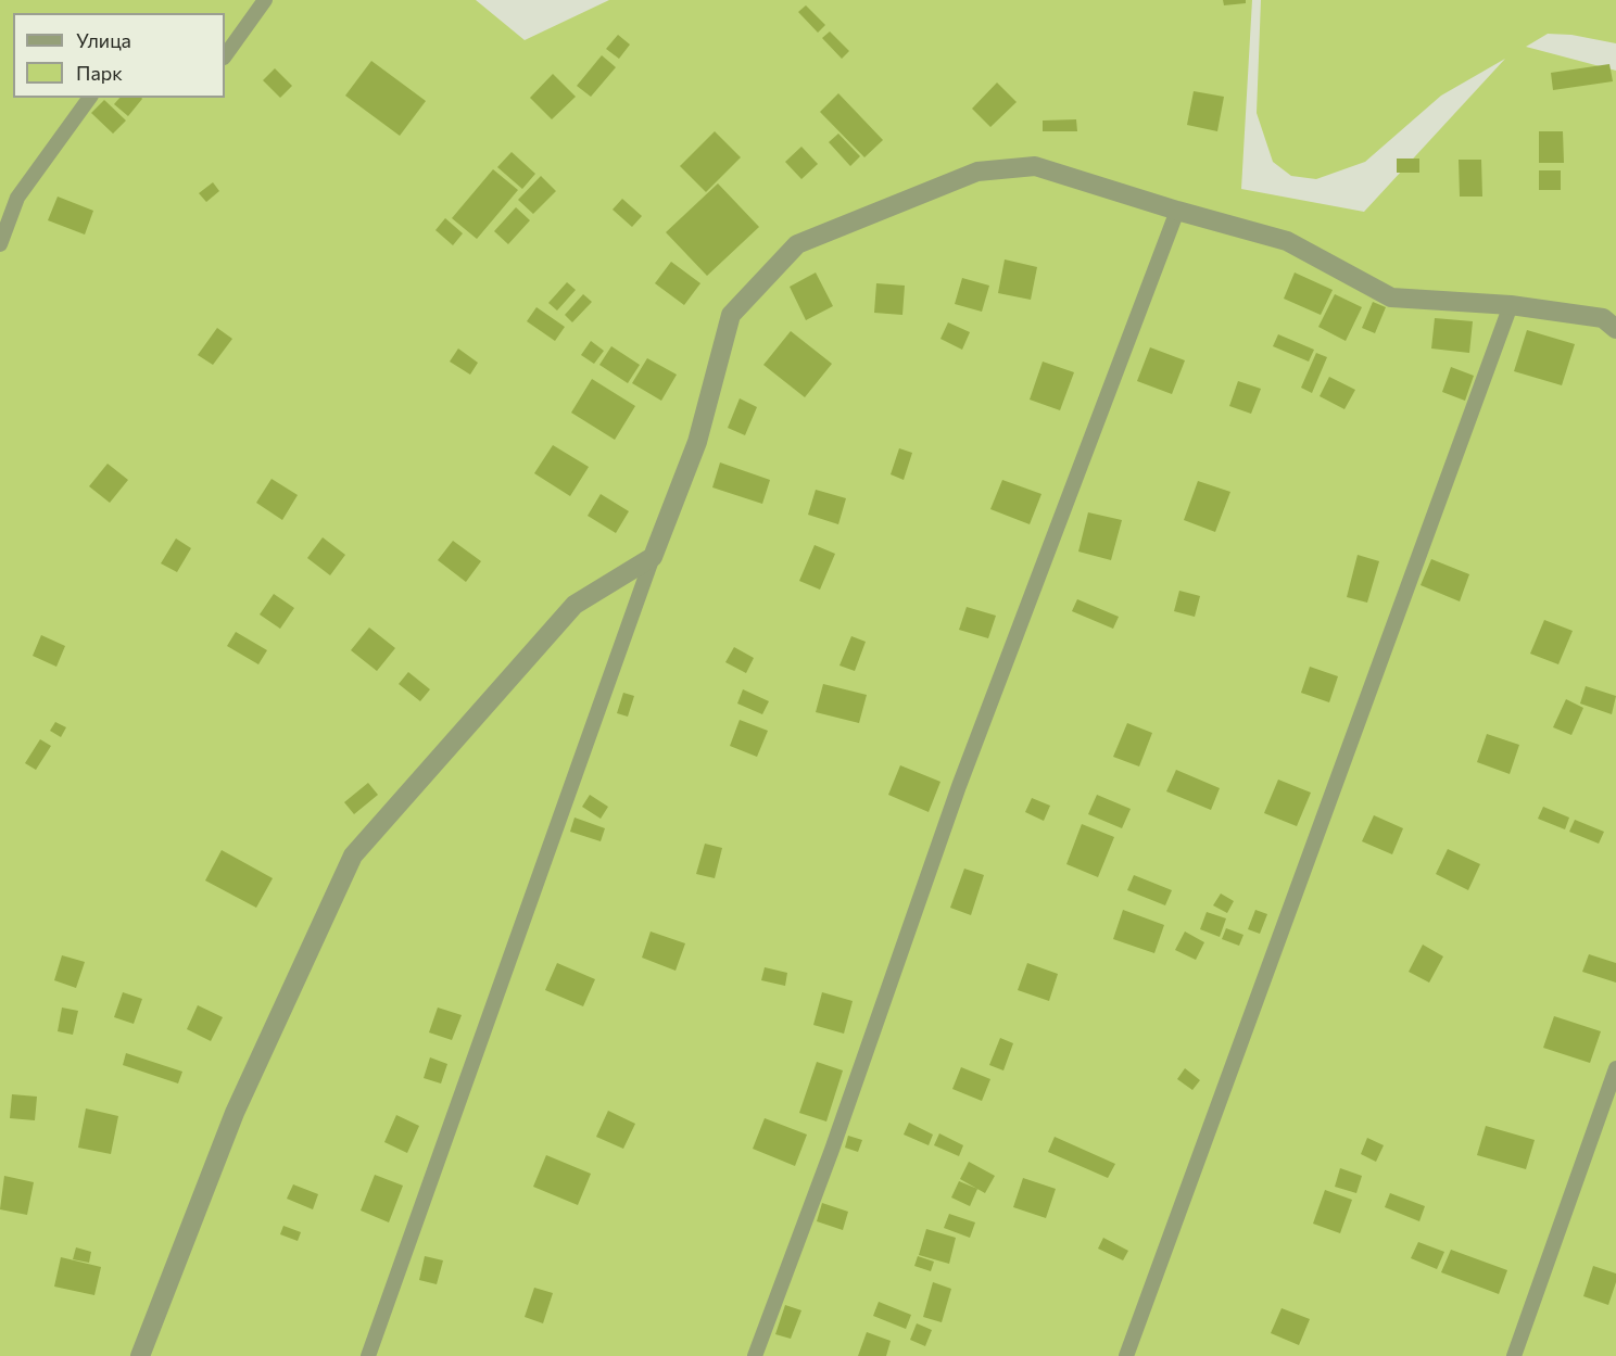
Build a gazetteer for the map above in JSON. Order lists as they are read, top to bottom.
{
  "legend": ["Улица", "Парк"]
}
